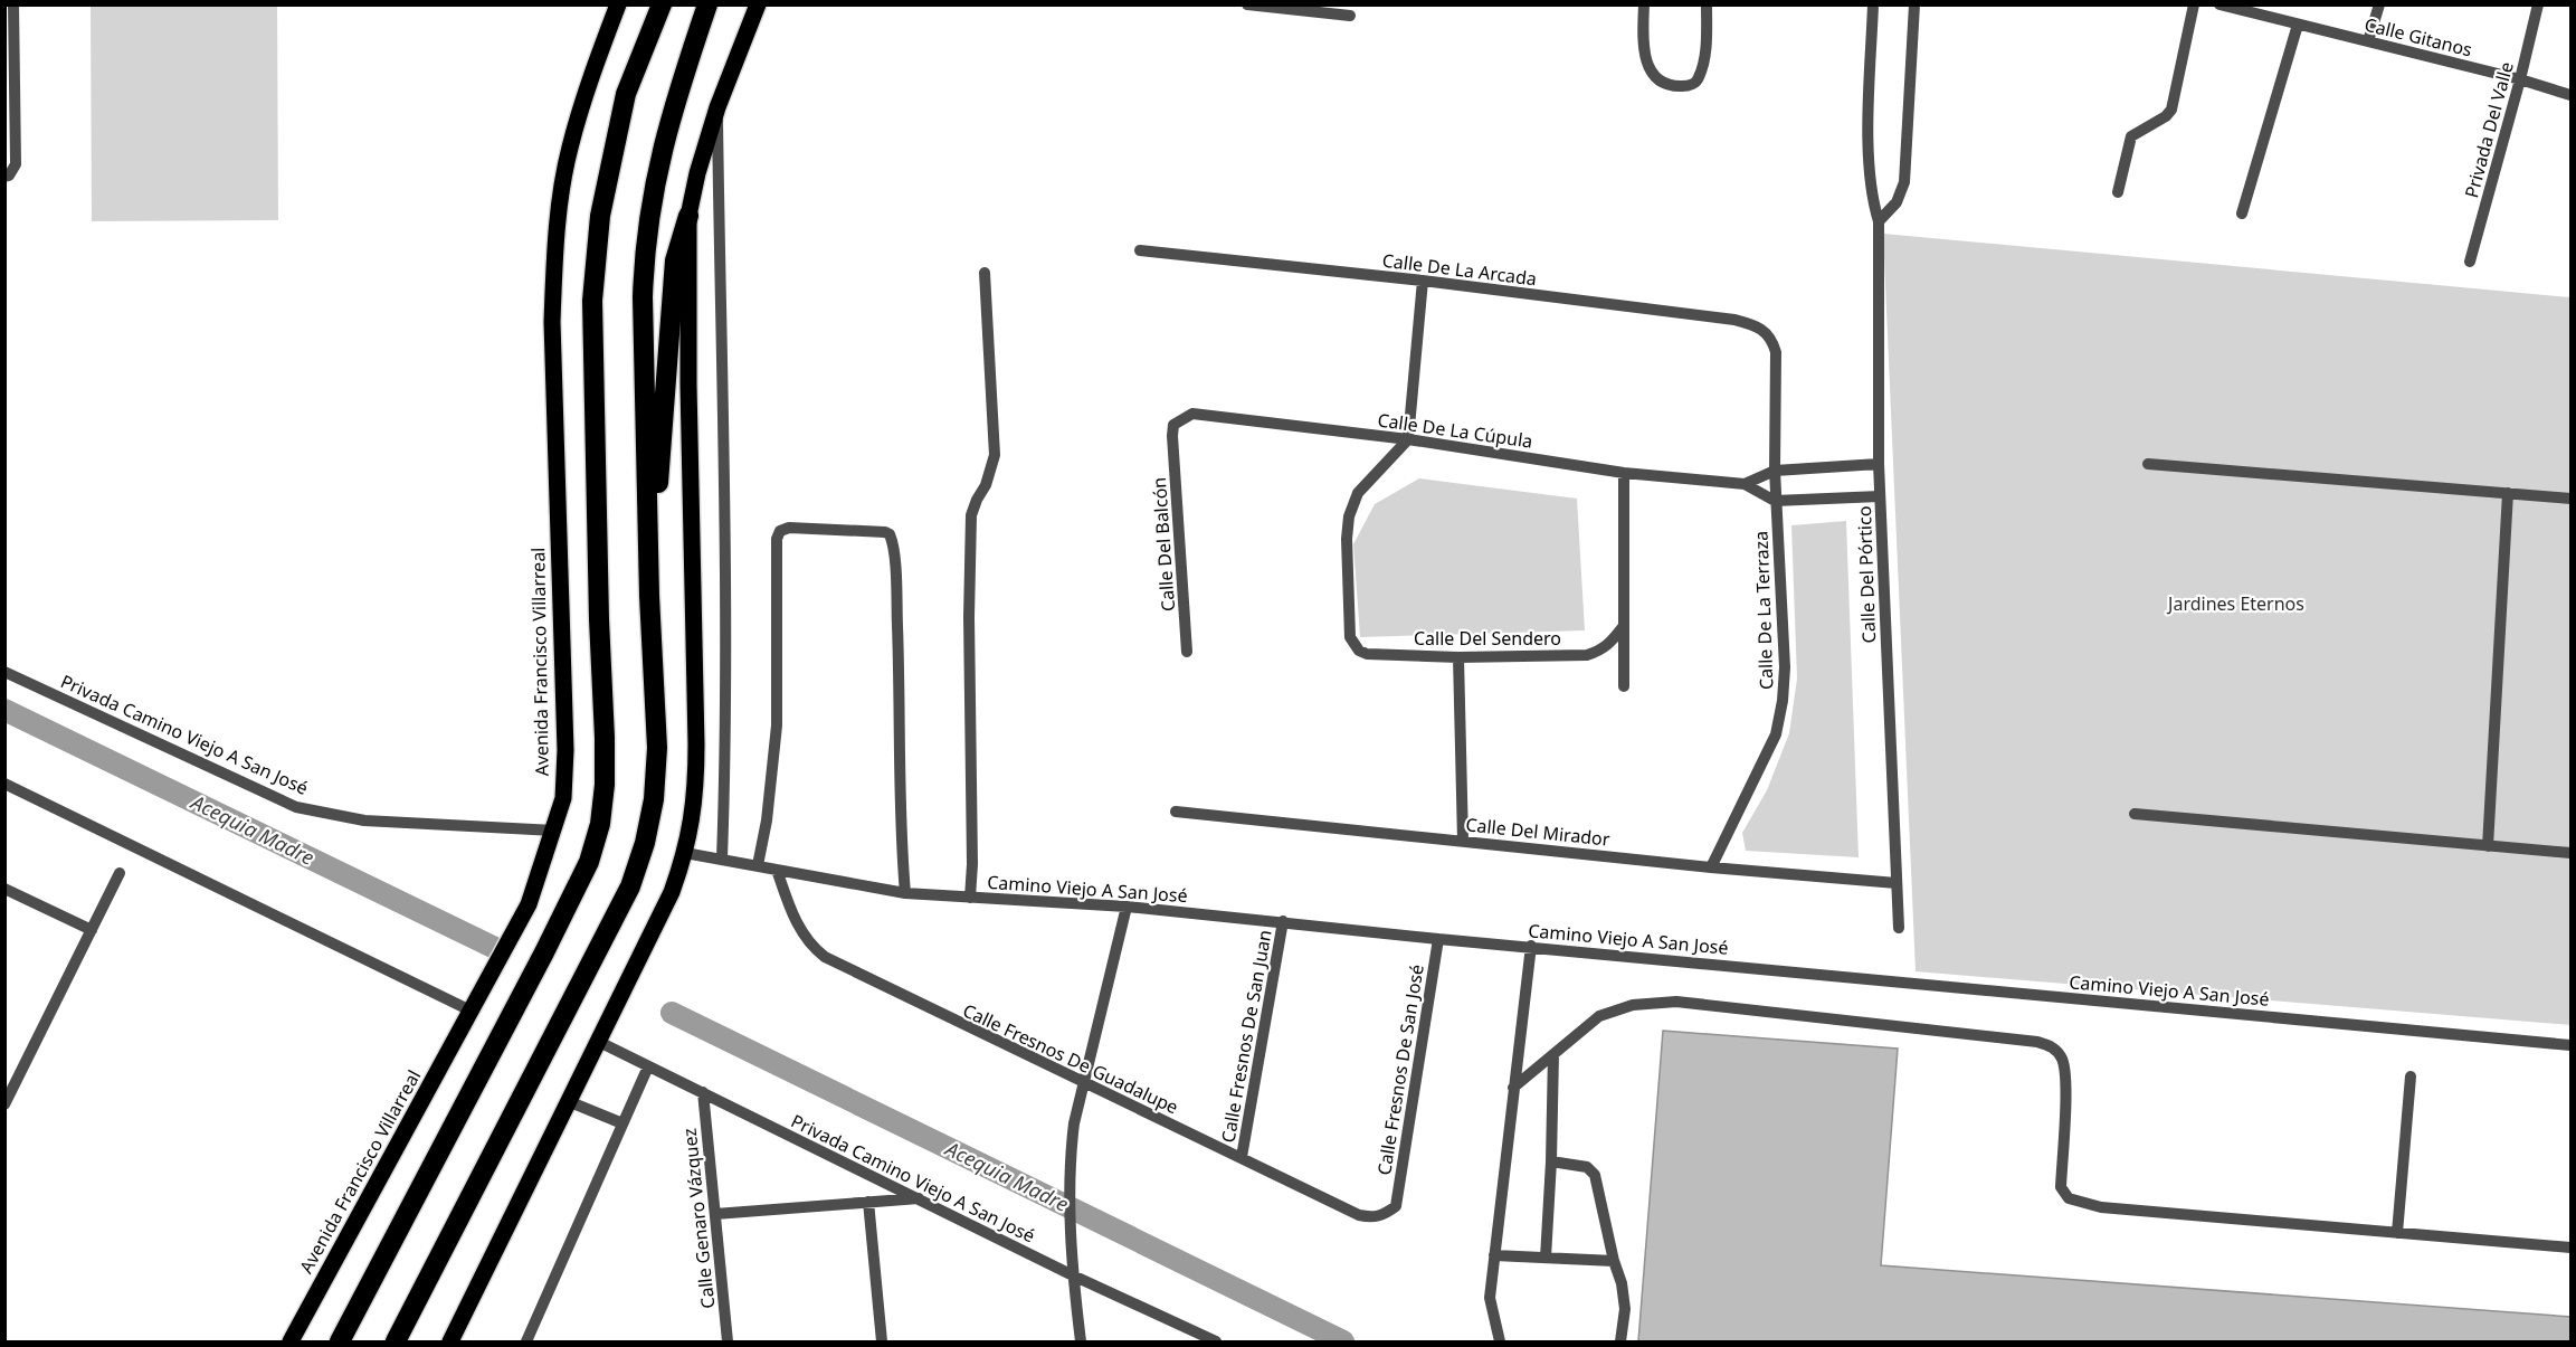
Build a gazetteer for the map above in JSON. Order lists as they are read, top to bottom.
{
  "streets": {
    "main road": ["Avenida Francisco Villarreal"],
    "street": [
      "Calle Gitanos",
      "Privada Del Valle",
      "Calle De La Arcada",
      "Calle De La Cúpula",
      "Calle Del Balcón",
      "Calle Del Pórtico",
      "Calle De La Terraza",
      "Calle Del Sendero",
      "Privada Camino Viejo A San José",
      "Calle Del Mirador",
      "Camino Viejo A San José",
      "Calle Fresnos De San Juan",
      "Calle Fresnos De Guadalupe",
      "Calle Fresnos De San José",
      "Calle Genaro Vázquez"
    ]
  },
  "crossings": [
    ["Calle Gitanos", "Privada Del Valle"],
    ["Calle De La Arcada", "Calle De La Terraza"],
    ["Calle De La Cúpula", "Calle Del Balcón"],
    ["Calle De La Cúpula", "Calle Del Pórtico"],
    ["Calle De La Cúpula", "Calle De La Terraza"],
    ["Calle De La Cúpula", "Calle Del Sendero"],
    ["Calle Del Pórtico", "Calle Del Mirador"],
    ["Calle De La Terraza", "Calle Del Mirador"],
    ["Avenida Francisco Villarreal", "Privada Camino Viejo A San José"],
    ["Privada Camino Viejo A San José", "Calle Genaro Vázquez"],
    ["Camino Viejo A San José", "Calle Fresnos De San Juan"],
    ["Camino Viejo A San José", "Calle Fresnos De Guadalupe"],
    ["Camino Viejo A San José", "Calle Fresnos De San José"],
    ["Calle Fresnos De San Juan", "Calle Fresnos De Guadalupe"],
    ["Calle Fresnos De Guadalupe", "Calle Fresnos De San José"]
  ],
  "water": ["Acequia Madre"],
  "parks": ["Jardines Eternos"]
}
